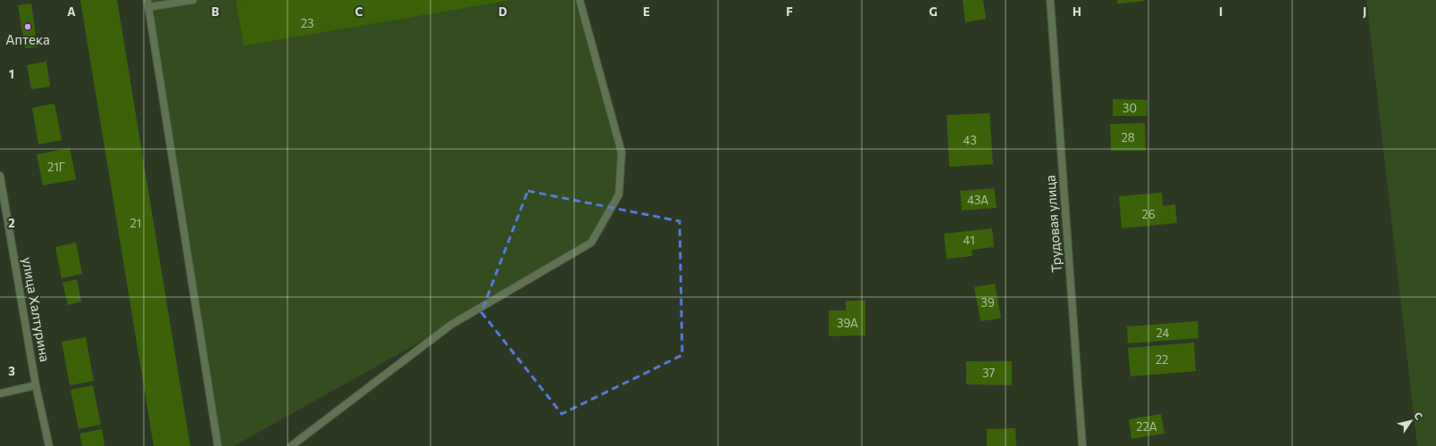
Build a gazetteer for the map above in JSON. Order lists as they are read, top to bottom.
{
  "streets": {
    "street": ["Трудовая улица", "улица Халтурина"]
  },
  "places": ["Аптека"],
  "house_numbers": [
    "23",
    "30",
    "28",
    "43",
    "21Г",
    "43А",
    "26",
    "21",
    "41",
    "39",
    "39А",
    "24",
    "22",
    "37",
    "22А"
  ],
  "north": "top right",
  "grid": {
    "columns": [
      "A",
      "B",
      "C",
      "D",
      "E",
      "F",
      "G",
      "H",
      "I",
      "J"
    ],
    "rows": ["1", "2", "3"]
  }
}
